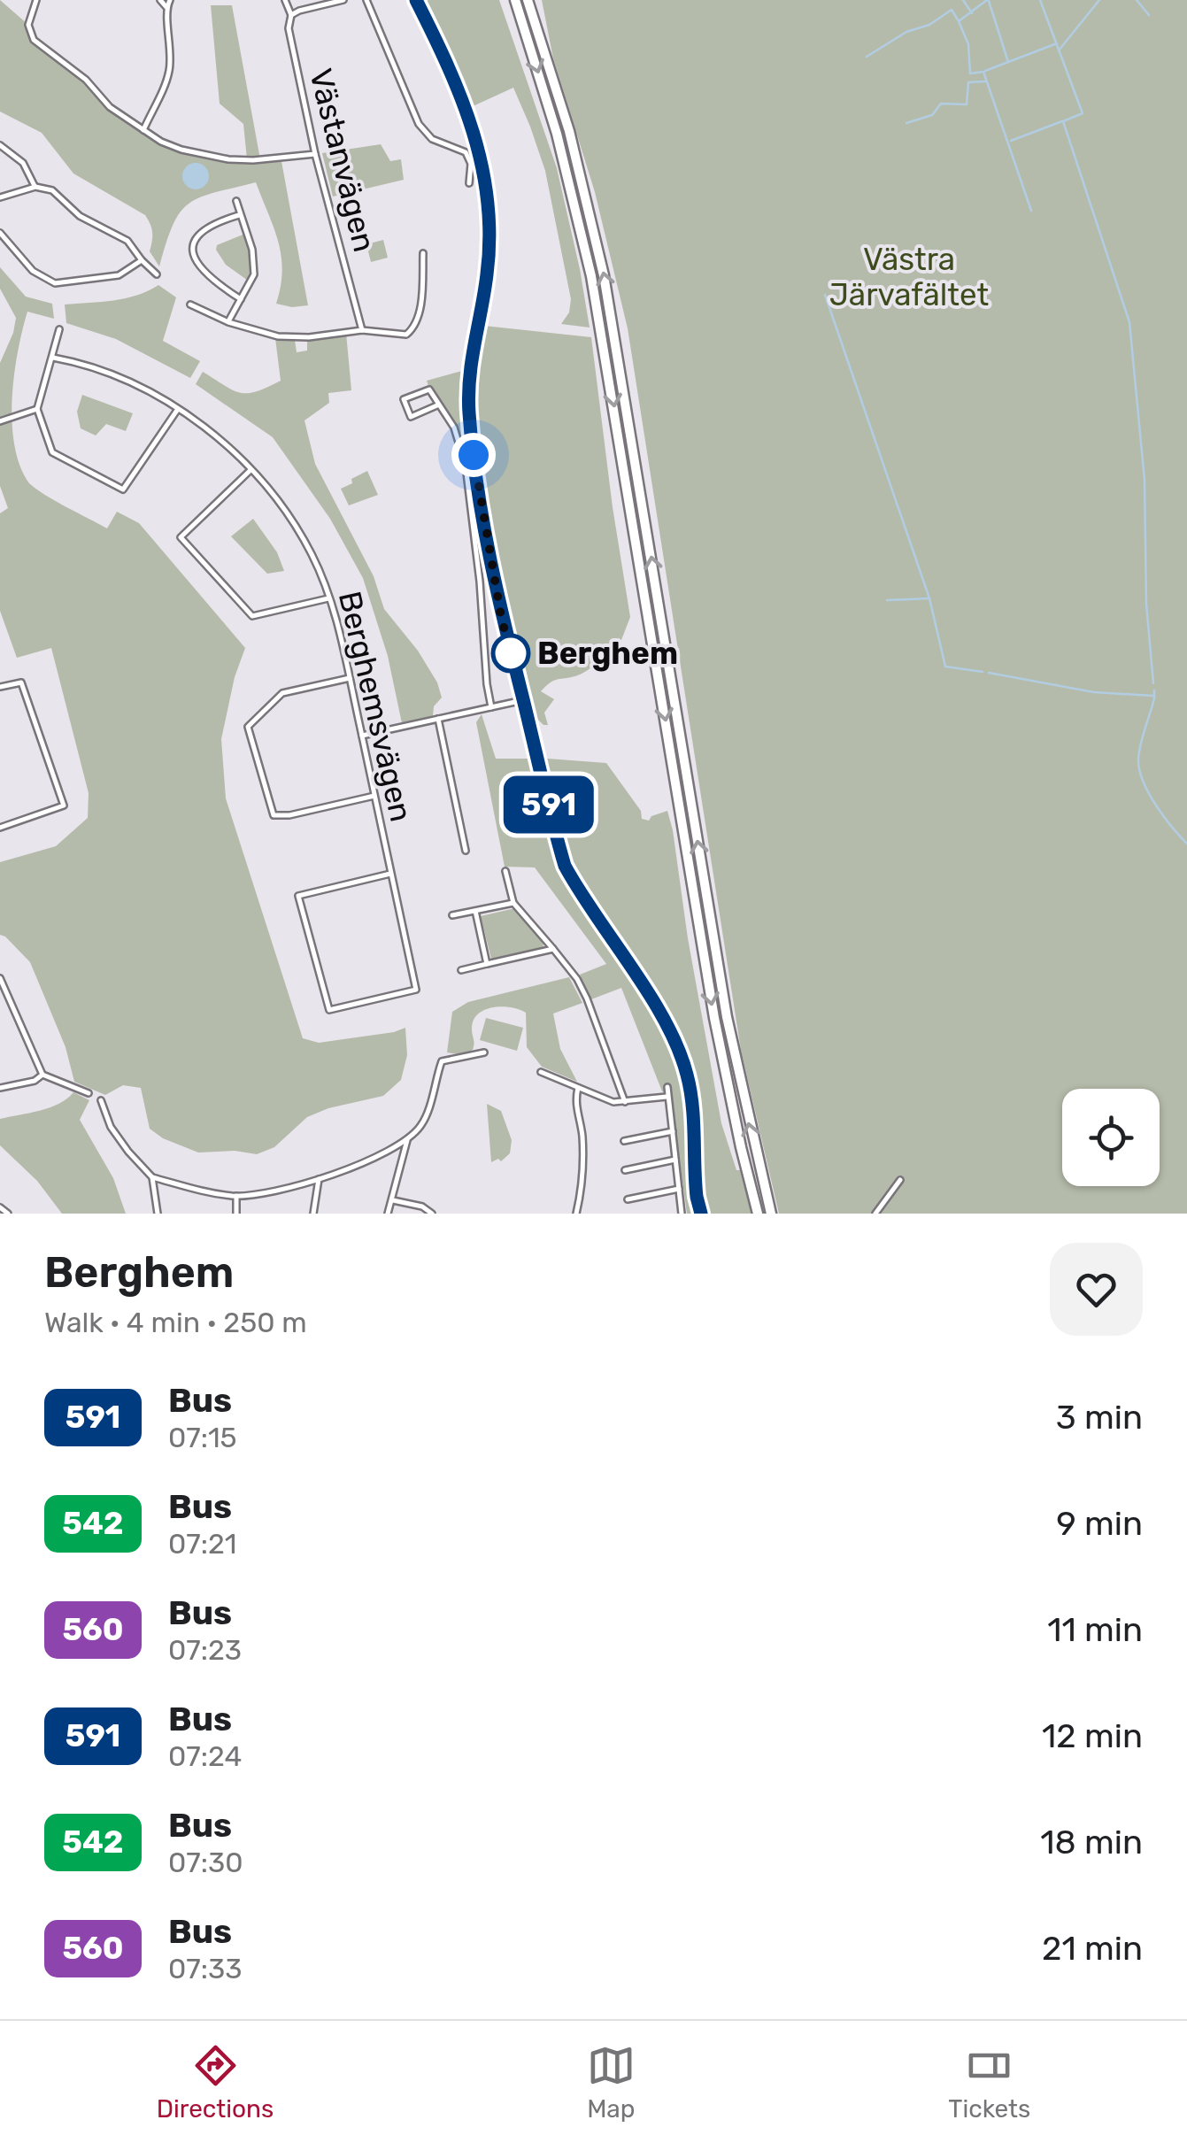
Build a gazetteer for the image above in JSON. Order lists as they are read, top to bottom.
{
  "streets": {
    "street": ["Västanvägen", "Berghemsvägen"]
  },
  "parks": ["Västra Järvafältet"],
  "places": ["Berghem"],
  "lines": ["bus line 591"],
  "page": {
    "on_map": "591",
    "heading": ["Berghem", "Walk · 4 min · 250 m"],
    "list": [
      {
        "mark": "591",
        "name": "Bus",
        "note": "07:15",
        "value": "3 min"
      },
      {
        "mark": "542",
        "name": "Bus",
        "note": "07:21",
        "value": "9 min"
      },
      {
        "mark": "560",
        "name": "Bus",
        "note": "07:23",
        "value": "11 min"
      },
      {
        "mark": "591",
        "name": "Bus",
        "note": "07:24",
        "value": "12 min"
      },
      {
        "mark": "542",
        "name": "Bus",
        "note": "07:30",
        "value": "18 min"
      },
      {
        "mark": "560",
        "name": "Bus",
        "note": "07:33",
        "value": "21 min"
      }
    ],
    "tabs": ["Directions", "Map", "Tickets"]
  }
}
